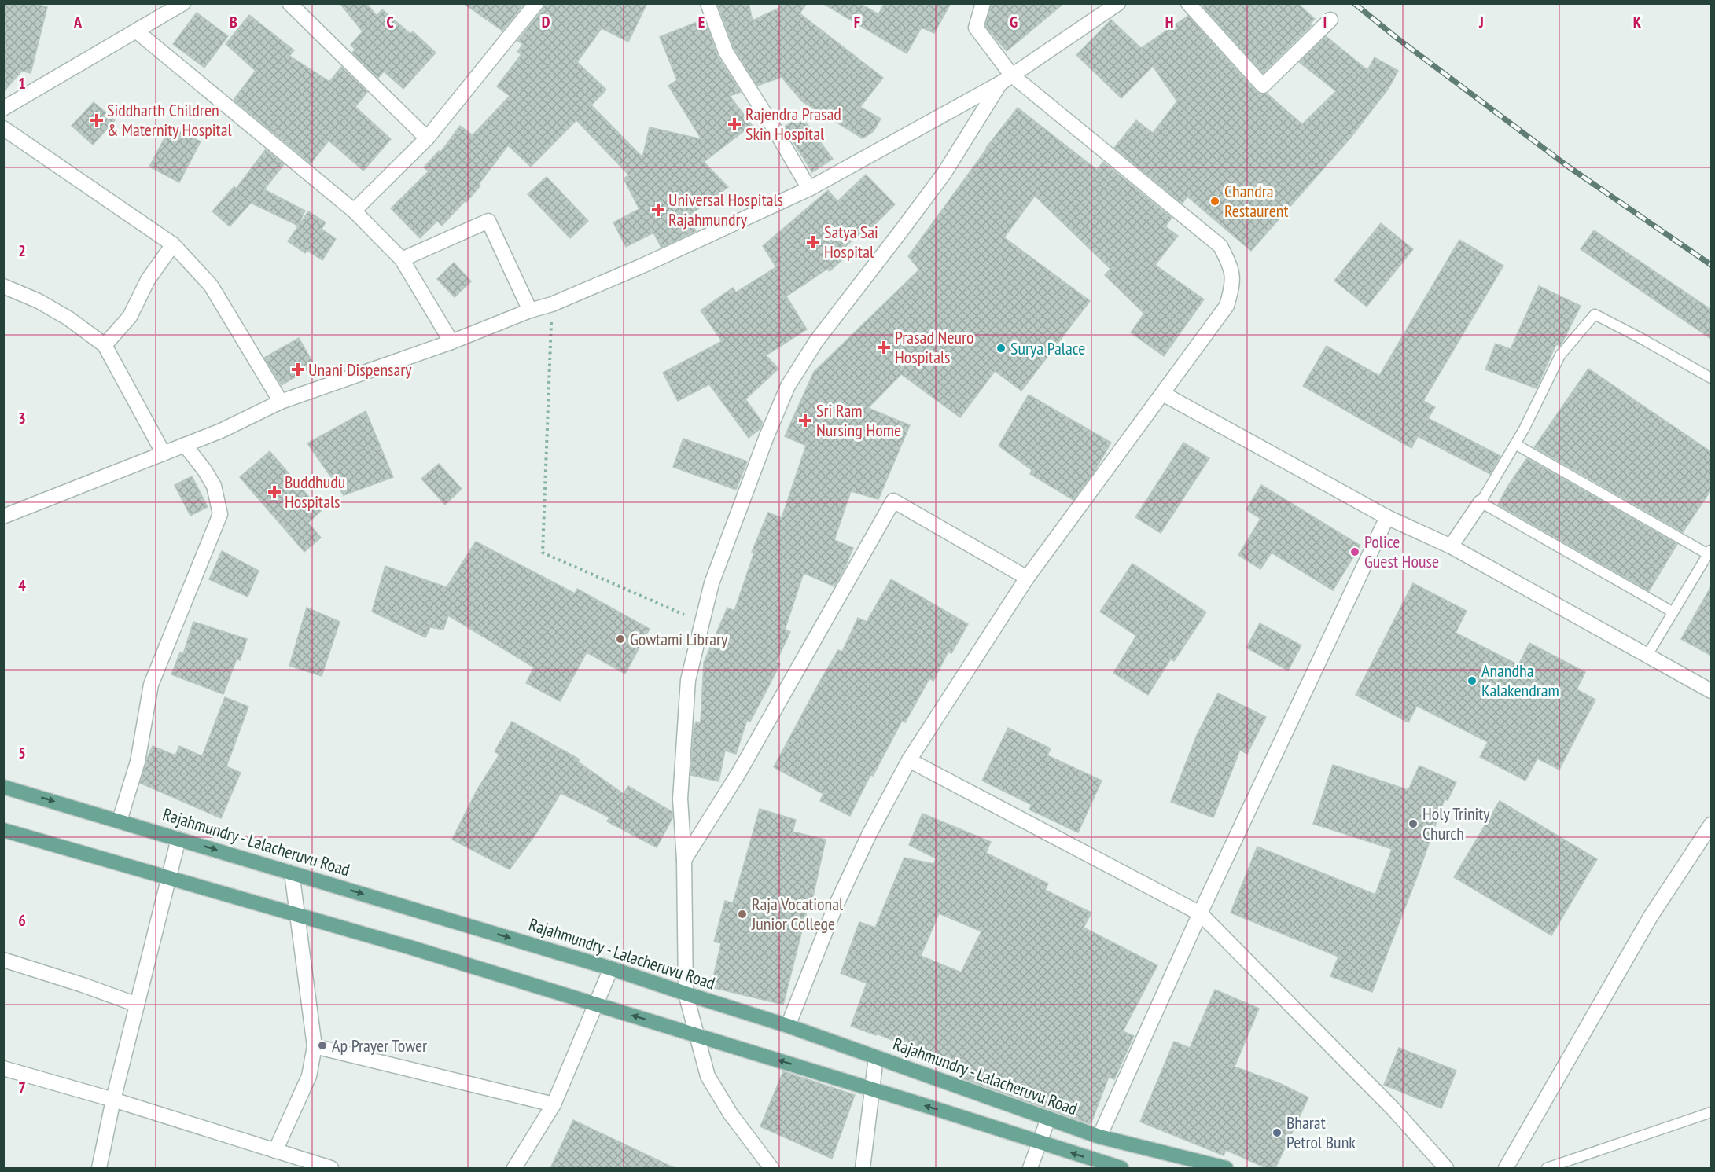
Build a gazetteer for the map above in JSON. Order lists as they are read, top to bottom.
{
  "streets": {
    "main road": ["Rajahmundry - Lalacheruvu Road"]
  },
  "places": {
    "health": [
      "Siddharth Children & Maternity Hospital",
      "Rajendra Prasad Skin Hospital",
      "Universal Hospitals Rajahmundry",
      "Satya Sai Hospital",
      "Prasad Neuro Hospitals",
      "Unani Dispensary",
      "Sri Ram Nursing Home",
      "Buddhudu Hospitals"
    ],
    "other": [
      "Chandra Restaurent",
      "Surya Palace",
      "Police Guest House",
      "Gowtami Library",
      "Anandha Kalakendram",
      "Holy Trinity Church",
      "Raja Vocational Junior College",
      "Ap Prayer Tower",
      "Bharat Petrol Bunk"
    ]
  },
  "grid": {
    "columns": [
      "A",
      "B",
      "C",
      "D",
      "E",
      "F",
      "G",
      "H",
      "I",
      "J",
      "K"
    ],
    "rows": [
      "1",
      "2",
      "3",
      "4",
      "5",
      "6",
      "7"
    ]
  }
}
